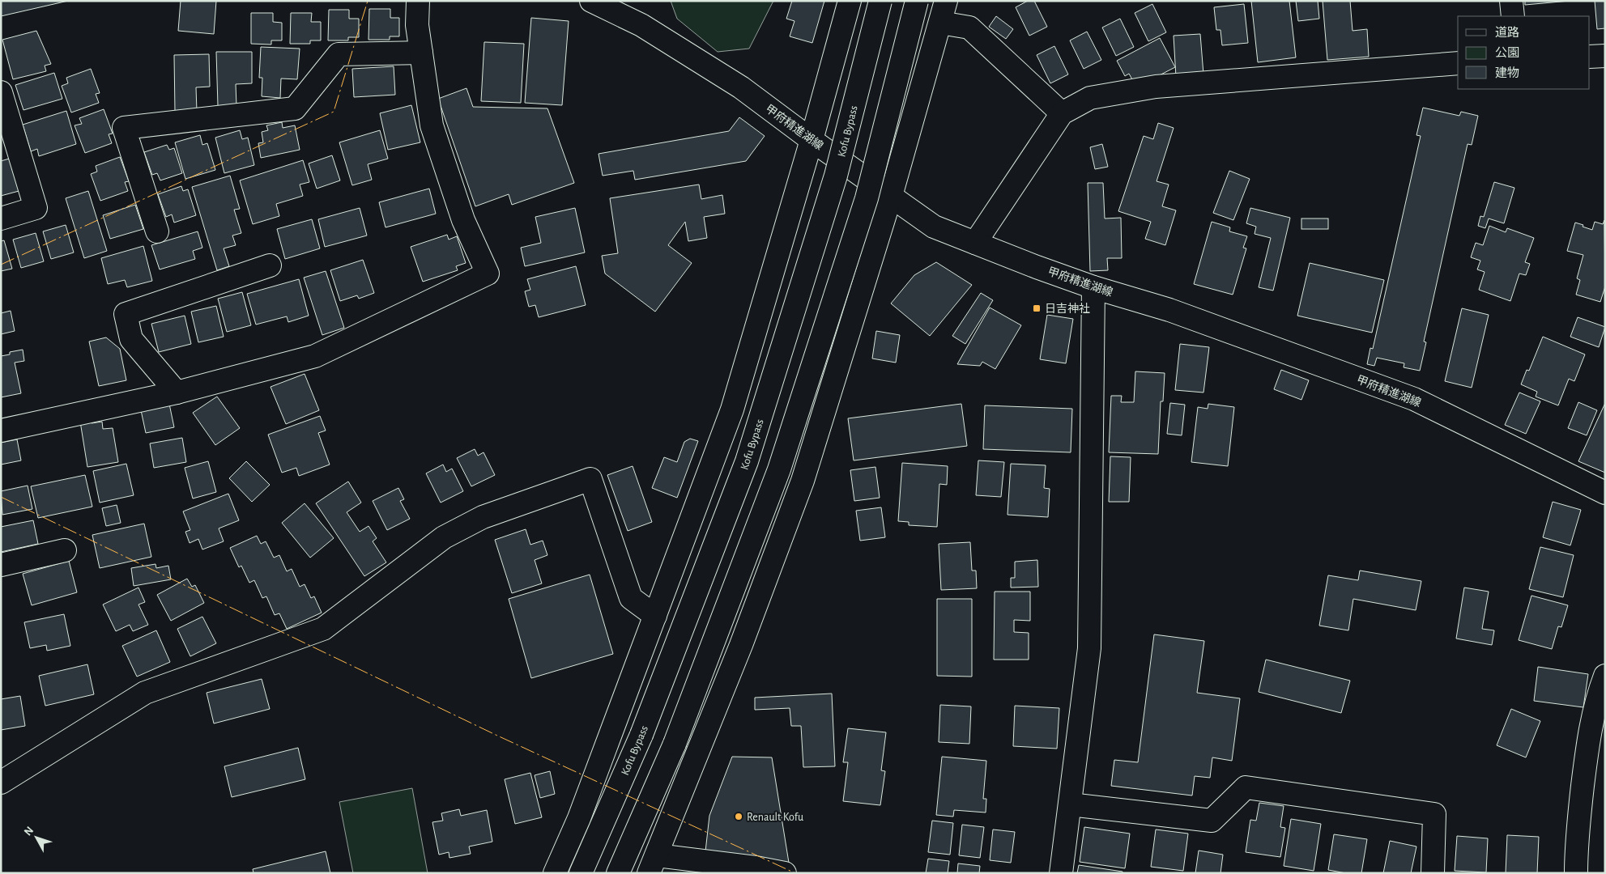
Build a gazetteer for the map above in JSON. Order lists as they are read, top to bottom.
{
  "streets": {
    "main road": ["甲府精進湖線", "Kofu Bypass"]
  },
  "places": {
    "transit": ["日吉神社"],
    "other": ["Renault Kofu"]
  },
  "legend": ["道路", "公園", "建物"],
  "north": "top left"
}
